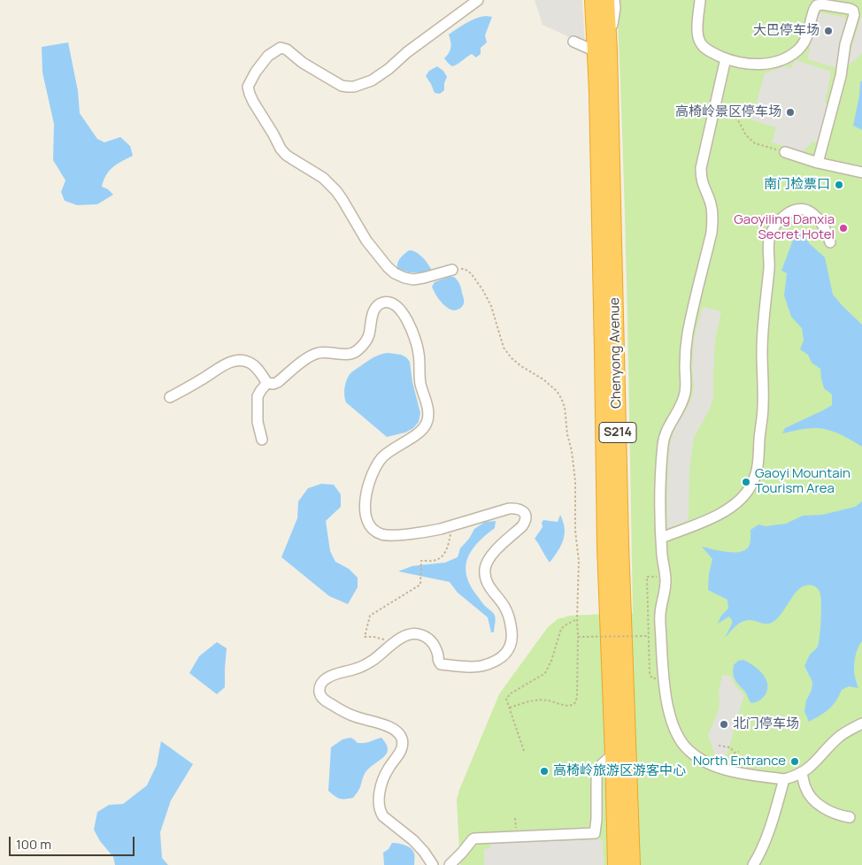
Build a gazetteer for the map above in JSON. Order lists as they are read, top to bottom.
{
  "streets": {
    "highway": ["Chenyong Avenue", "S214"]
  },
  "places": [
    "大巴停车场",
    "高椅岭景区停车场",
    "南门检票口",
    "Gaoyiling Danxia Secret Hotel",
    "Gaoyi Mountain Tourism Area",
    "北门停车场",
    "North Entrance",
    "高椅岭旅游区游客中心"
  ],
  "scale_bar": "100 m"
}
